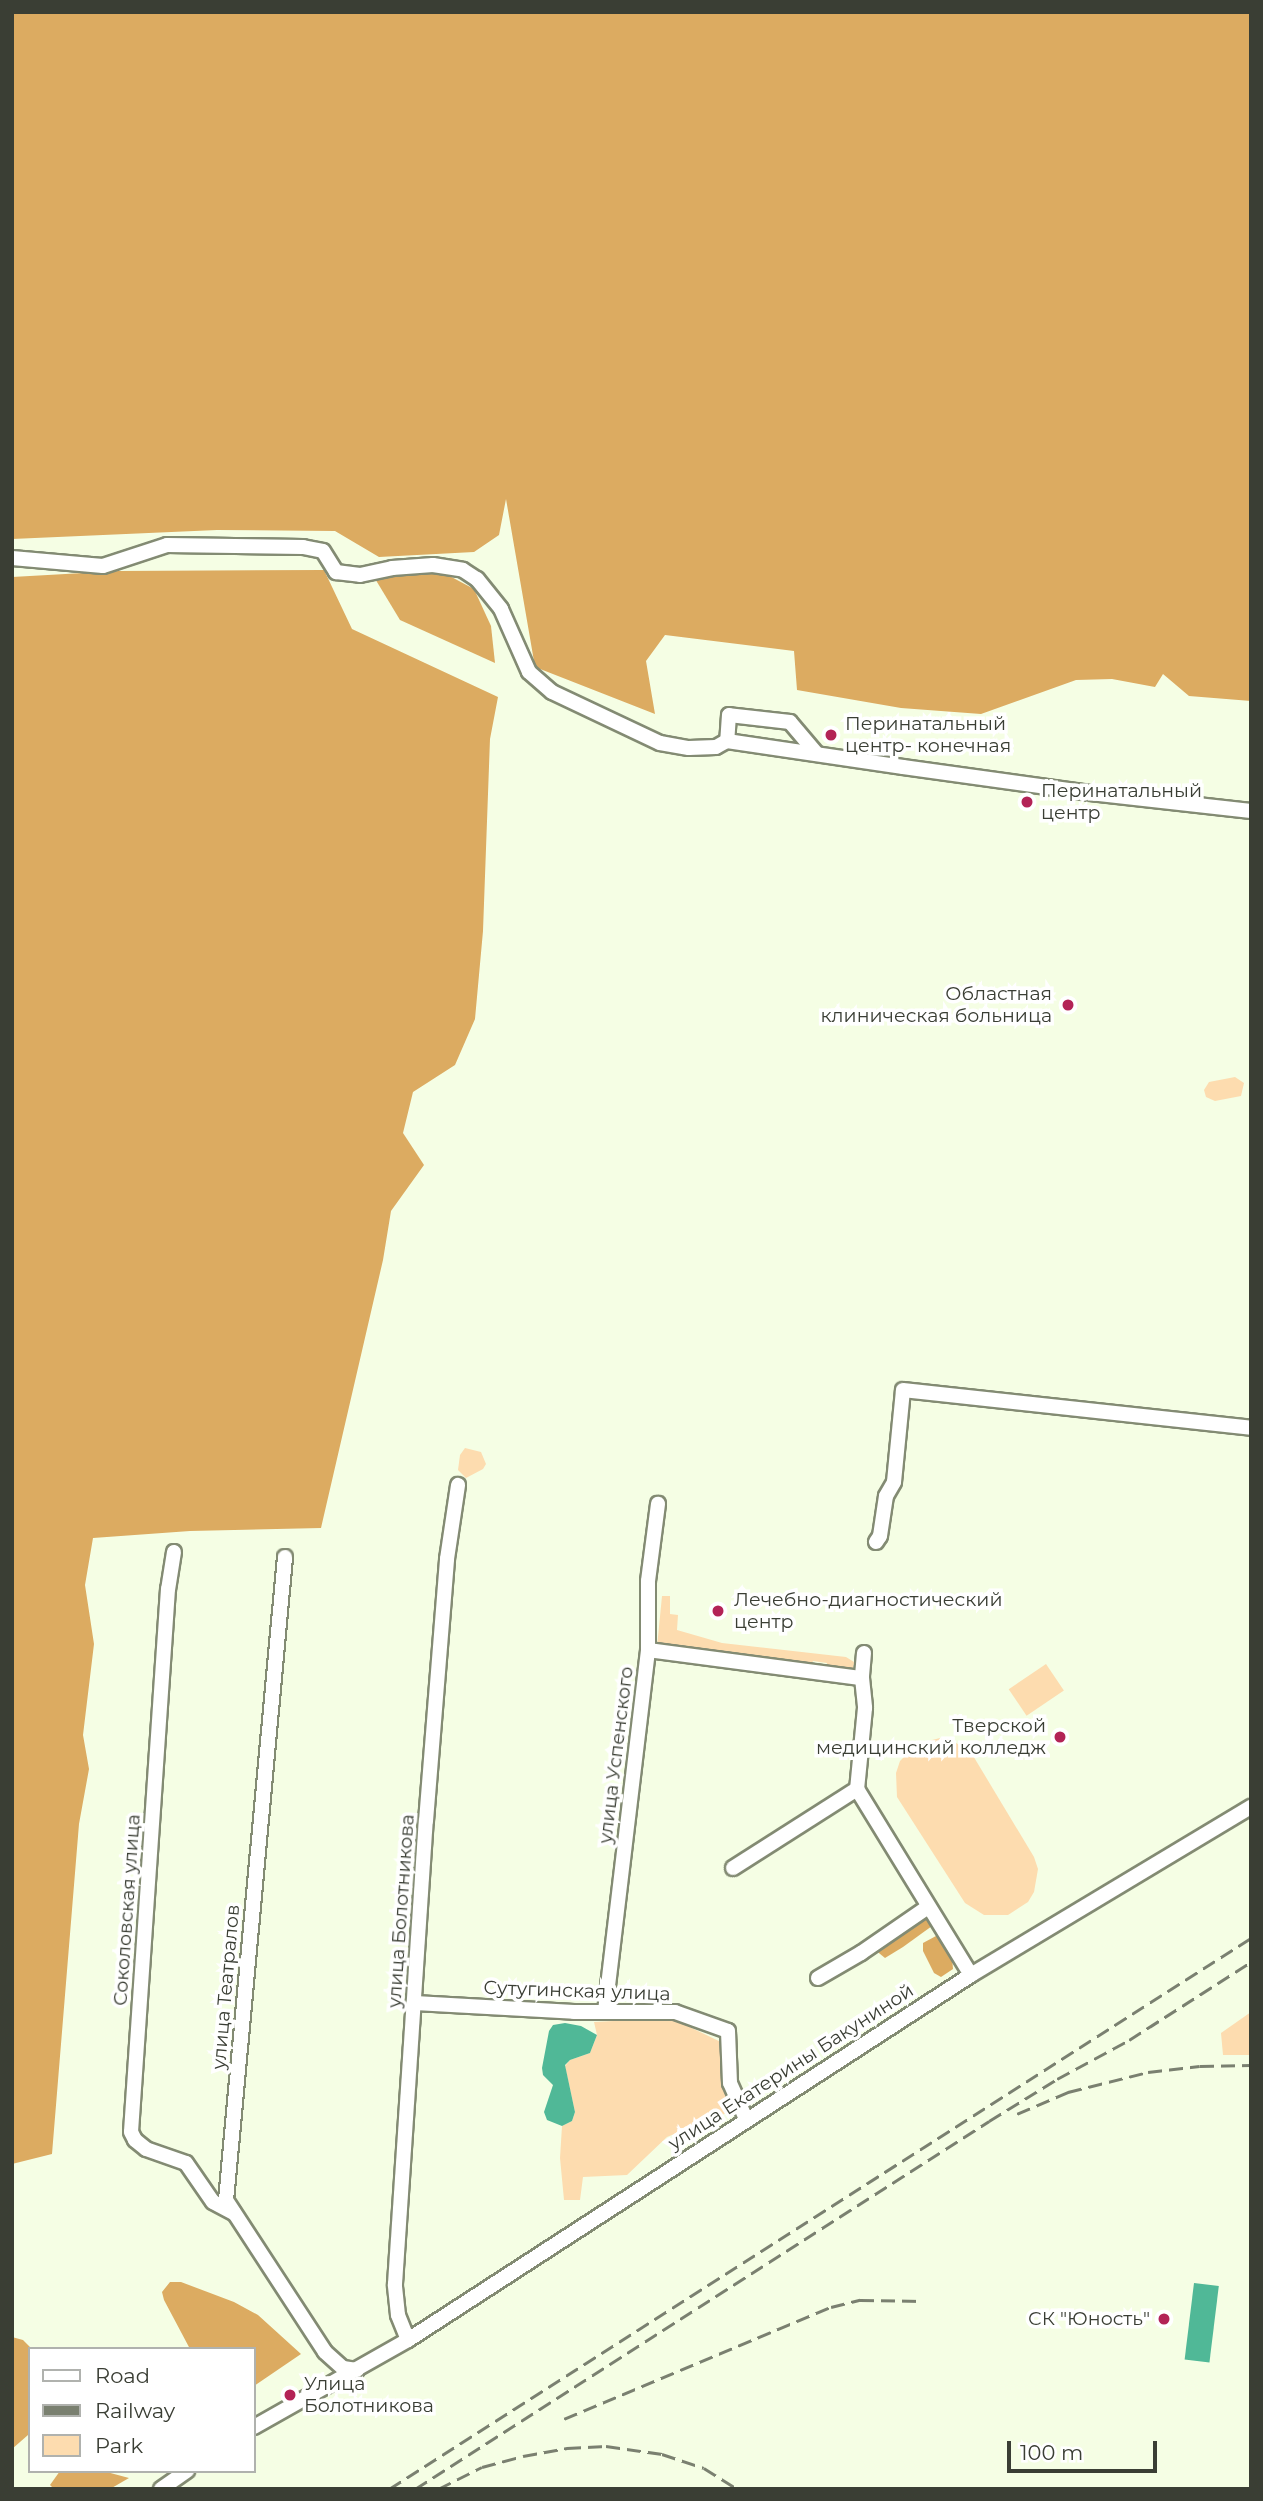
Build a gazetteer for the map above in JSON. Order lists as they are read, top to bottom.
{
  "streets": {
    "street": [
      "улица Успенского",
      "Соколовская улица",
      "улица Болотникова",
      "улица Театралов",
      "Сутугинская улица",
      "улица Екатерины Бакуниной"
    ]
  },
  "crossings": [
    ["улица Успенского", "Сутугинская улица"],
    ["Соколовская улица", "улица Театралов"],
    ["улица Болотникова", "Сутугинская улица"],
    ["улица Болотникова", "улица Екатерины Бакуниной"],
    ["улица Театралов", "улица Екатерины Бакуниной"],
    ["Сутугинская улица", "улица Екатерины Бакуниной"]
  ],
  "places": [
    "Перинатальный центр- конечная",
    "Перинатальный центр",
    "Областная клиническая больница",
    "Лечебно-диагностический центр",
    "Тверской медицинский колледж",
    "СК \"Юность\"",
    "Улица Болотникова"
  ],
  "legend": ["Road", "Railway", "Park"],
  "scale_bar": "100 m"
}
